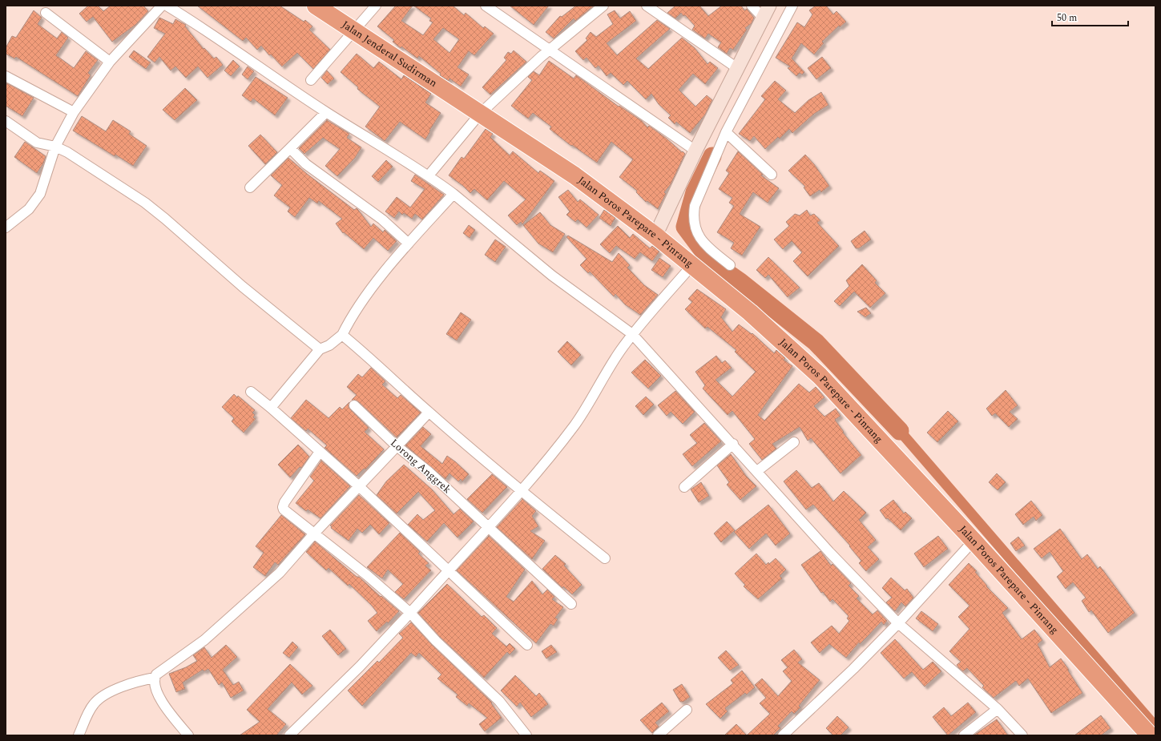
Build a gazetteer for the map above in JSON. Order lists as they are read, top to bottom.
{
  "streets": {
    "highway": ["Jalan Jenderal Sudirman", "Jalan Poros Parepare - Pinrang"],
    "street": ["Lorong Anggrek"]
  },
  "crossings": [
    ["Jalan Jenderal Sudirman", "Jalan Poros Parepare - Pinrang"]
  ],
  "scale_bar": "50 m"
}
